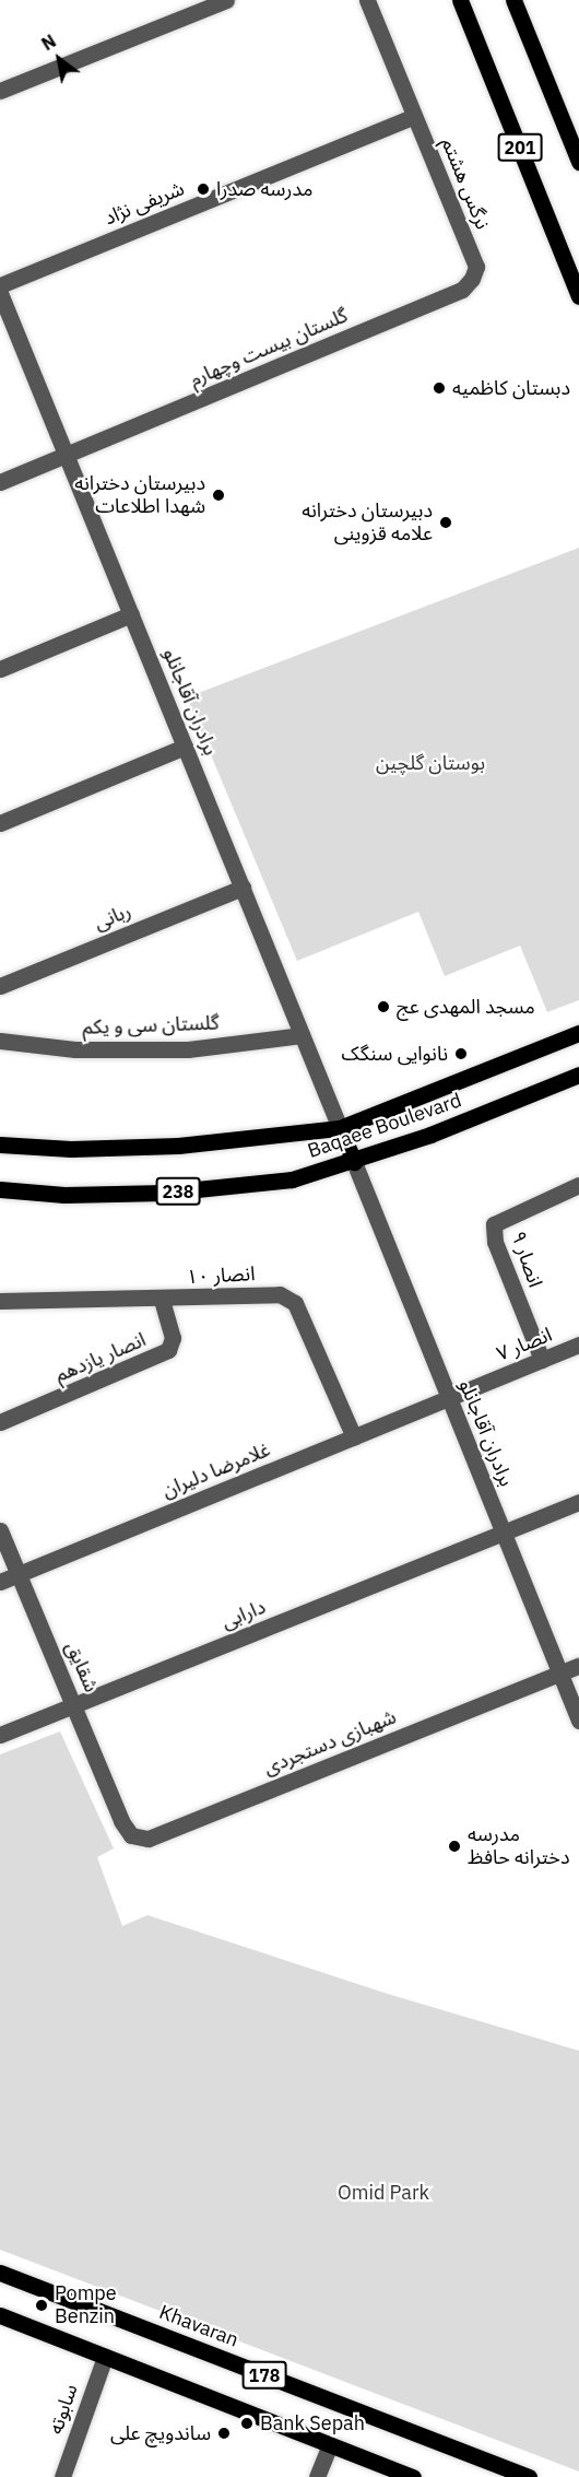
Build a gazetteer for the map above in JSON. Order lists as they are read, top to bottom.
{
  "streets": {
    "main road": [
      "201",
      "Baqaee Boulevard",
      "238",
      "Khavaran",
      "178"
    ],
    "street": [
      "نرگس هشتم",
      "شریفی نژاد",
      "گلستان بیست وچهارم",
      "برادران آقاجانلو",
      "ربانی",
      "گلستان سی و یکم",
      "انصار ۹",
      "انصار ۱۰",
      "انصار ۷",
      "انصار یازدهم",
      "غلامرضا دلیران",
      "دارابی",
      "شقایق",
      "شهبازی دستجردی",
      "سابوته"
    ]
  },
  "crossings": [
    ["نرگس هشتم", "شریفی نژاد"],
    ["نرگس هشتم", "گلستان بیست وچهارم"],
    ["گلستان بیست وچهارم", "برادران آقاجانلو"],
    ["برادران آقاجانلو", "ربانی"],
    ["برادران آقاجانلو", "گلستان سی و یکم"],
    ["برادران آقاجانلو", "Baqaee Boulevard"],
    ["برادران آقاجانلو", "انصار ۷"],
    ["برادران آقاجانلو", "غلامرضا دلیران"],
    ["برادران آقاجانلو", "دارابی"],
    ["برادران آقاجانلو", "شهبازی دستجردی"],
    ["انصار ۹", "انصار ۷"],
    ["انصار ۱۰", "انصار یازدهم"],
    ["انصار ۱۰", "غلامرضا دلیران"],
    ["انصار ۷", "غلامرضا دلیران"],
    ["غلامرضا دلیران", "شقایق"],
    ["دارابی", "شقایق"],
    ["شقایق", "شهبازی دستجردی"],
    ["178", "سابوته"]
  ],
  "parks": ["بوستان گلچین", "Omid Park"],
  "places": [
    "مدرسه صدرا",
    "دبستان کاظمیه",
    "دبیرستان دخترانه شهدا اطلاعات",
    "دبیرستان دخترانه علامه قزوینی",
    "مسجد المهدی عج",
    "نانوایی سنگک",
    "مدرسه دخترانه حافظ",
    "Pompe Benzin",
    "Bank Sepah",
    "ساندویچ علی"
  ],
  "north": "top left"
}
